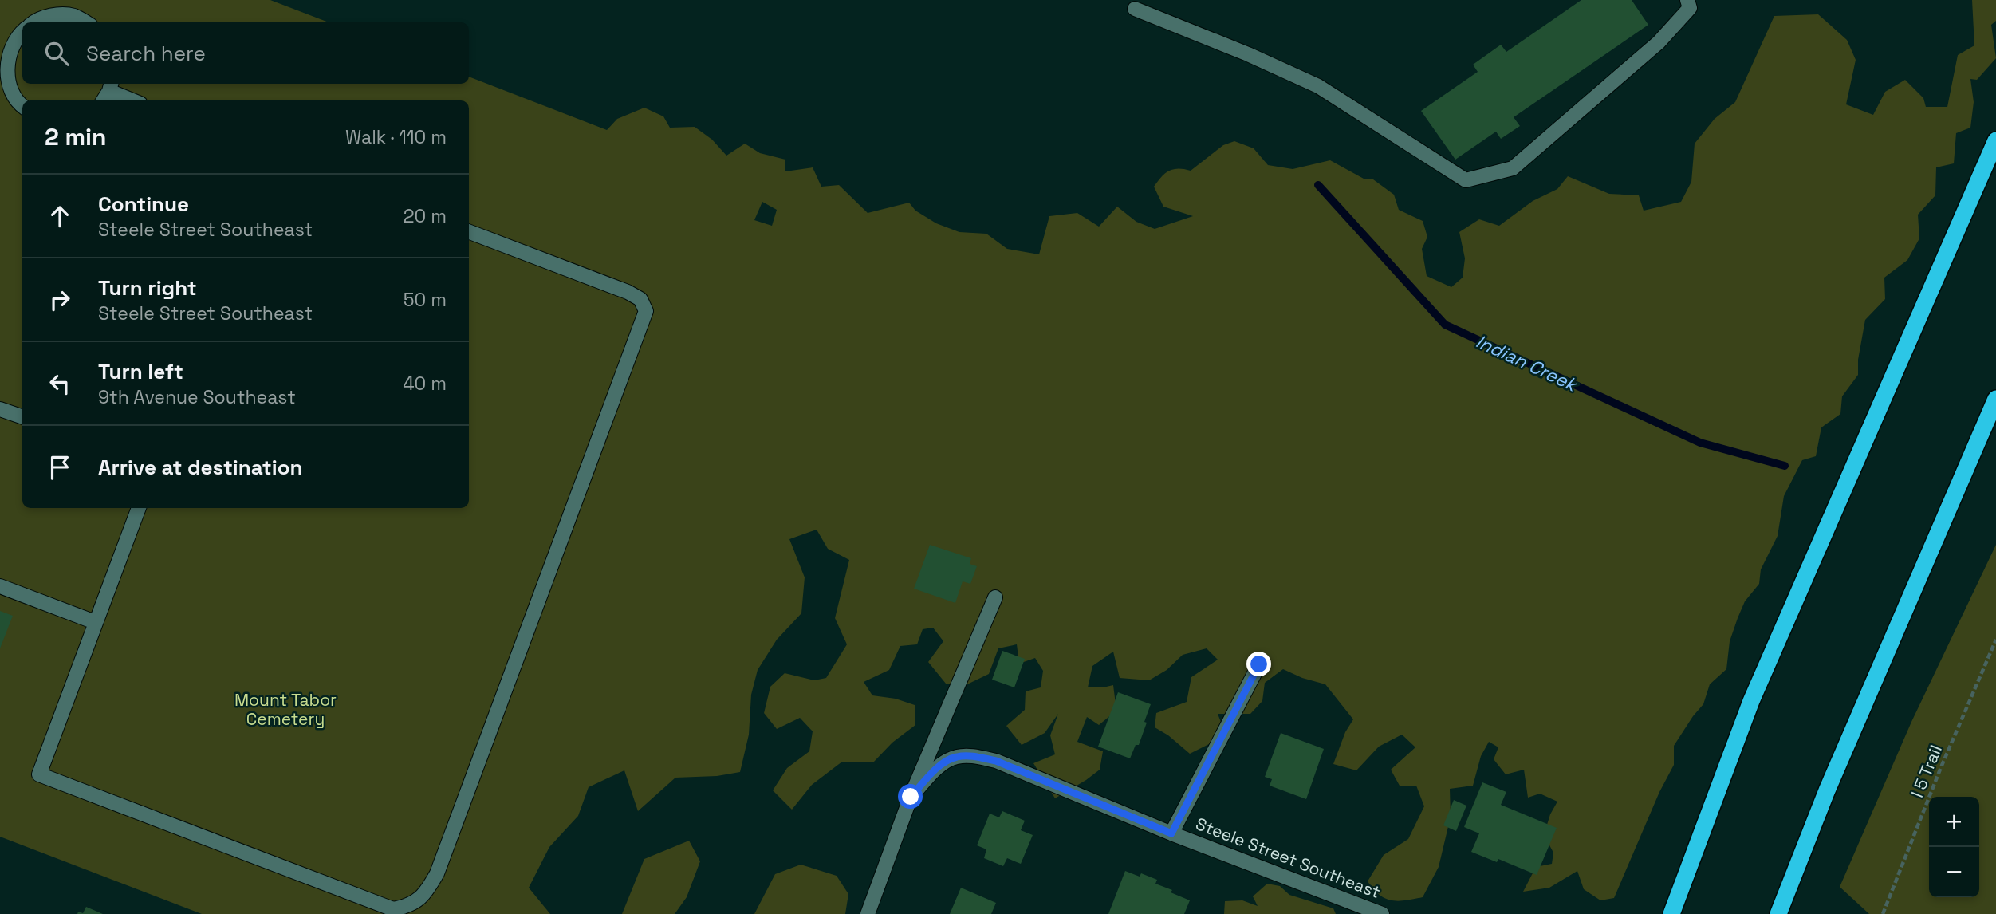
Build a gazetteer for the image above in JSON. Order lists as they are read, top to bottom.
{
  "streets": {
    "street": ["Steele Street Southeast"],
    "path": ["I 5 Trail"]
  },
  "water": ["Indian Creek"],
  "parks": ["Mount Tabor Cemetery"],
  "page": {
    "search": "Search here",
    "heading": ["2 min", "Walk · 110 m"],
    "list": [
      ["Continue", "Steele Street Southeast", "20 m"],
      ["Turn right", "Steele Street Southeast", "50 m"],
      ["Turn left", "9th Avenue Southeast", "40 m"],
      "Arrive at destination"
    ],
    "map_buttons": ["+", "−"]
  }
}
